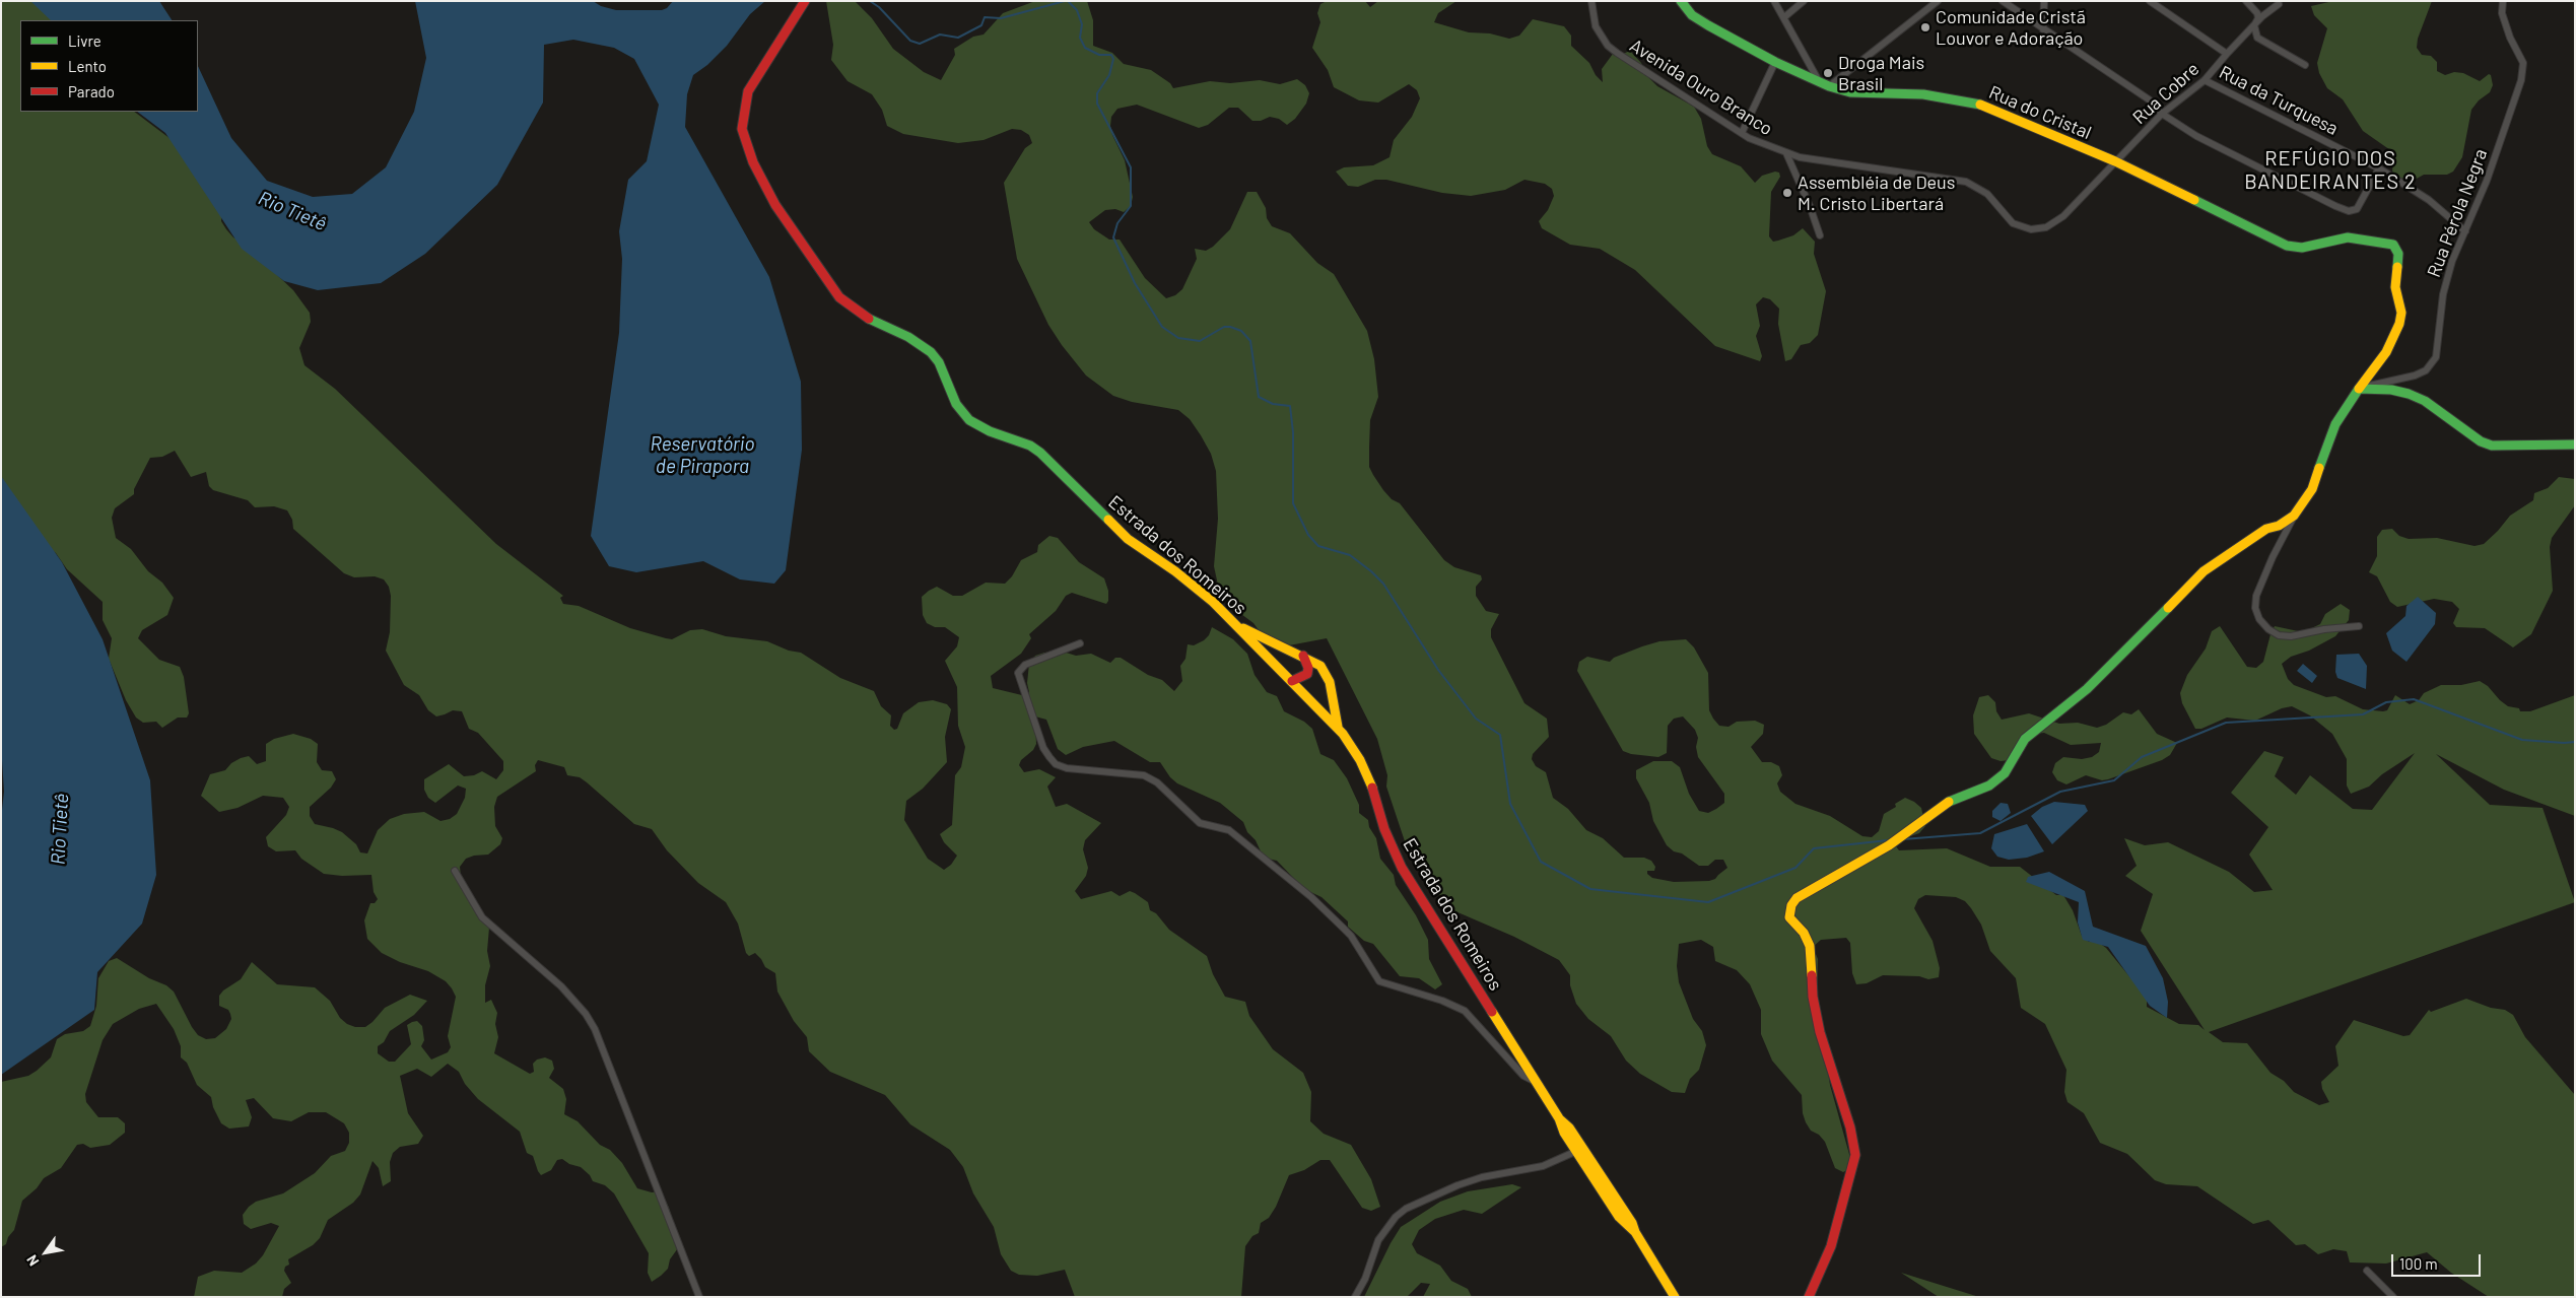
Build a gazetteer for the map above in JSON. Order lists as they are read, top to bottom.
{
  "streets": {
    "street": [
      "Avenida Ouro Branco",
      "Rua Cobre",
      "Rua da Turquesa",
      "Rua do Cristal",
      "Rua Pérola Negra",
      "Estrada dos Romeiros"
    ]
  },
  "crossings": [
    ["Avenida Ouro Branco", "Rua Cobre"],
    ["Avenida Ouro Branco", "Rua do Cristal"],
    ["Rua Cobre", "Rua da Turquesa"],
    ["Rua Cobre", "Rua do Cristal"],
    ["Rua da Turquesa", "Rua Pérola Negra"],
    ["Rua do Cristal", "Rua Pérola Negra"]
  ],
  "districts": ["REFÚGIO DOS BANDEIRANTES 2"],
  "water": ["Rio Tietê", "Reservatório de Pirapora"],
  "places": ["Comunidade Cristã Louvor e Adoração", "Droga Mais Brasil", "Assembléia de Deus M. Cristo Libertará"],
  "legend": ["Livre", "Lento", "Parado"],
  "scale_bar": "100 m",
  "north": "bottom left"
}
